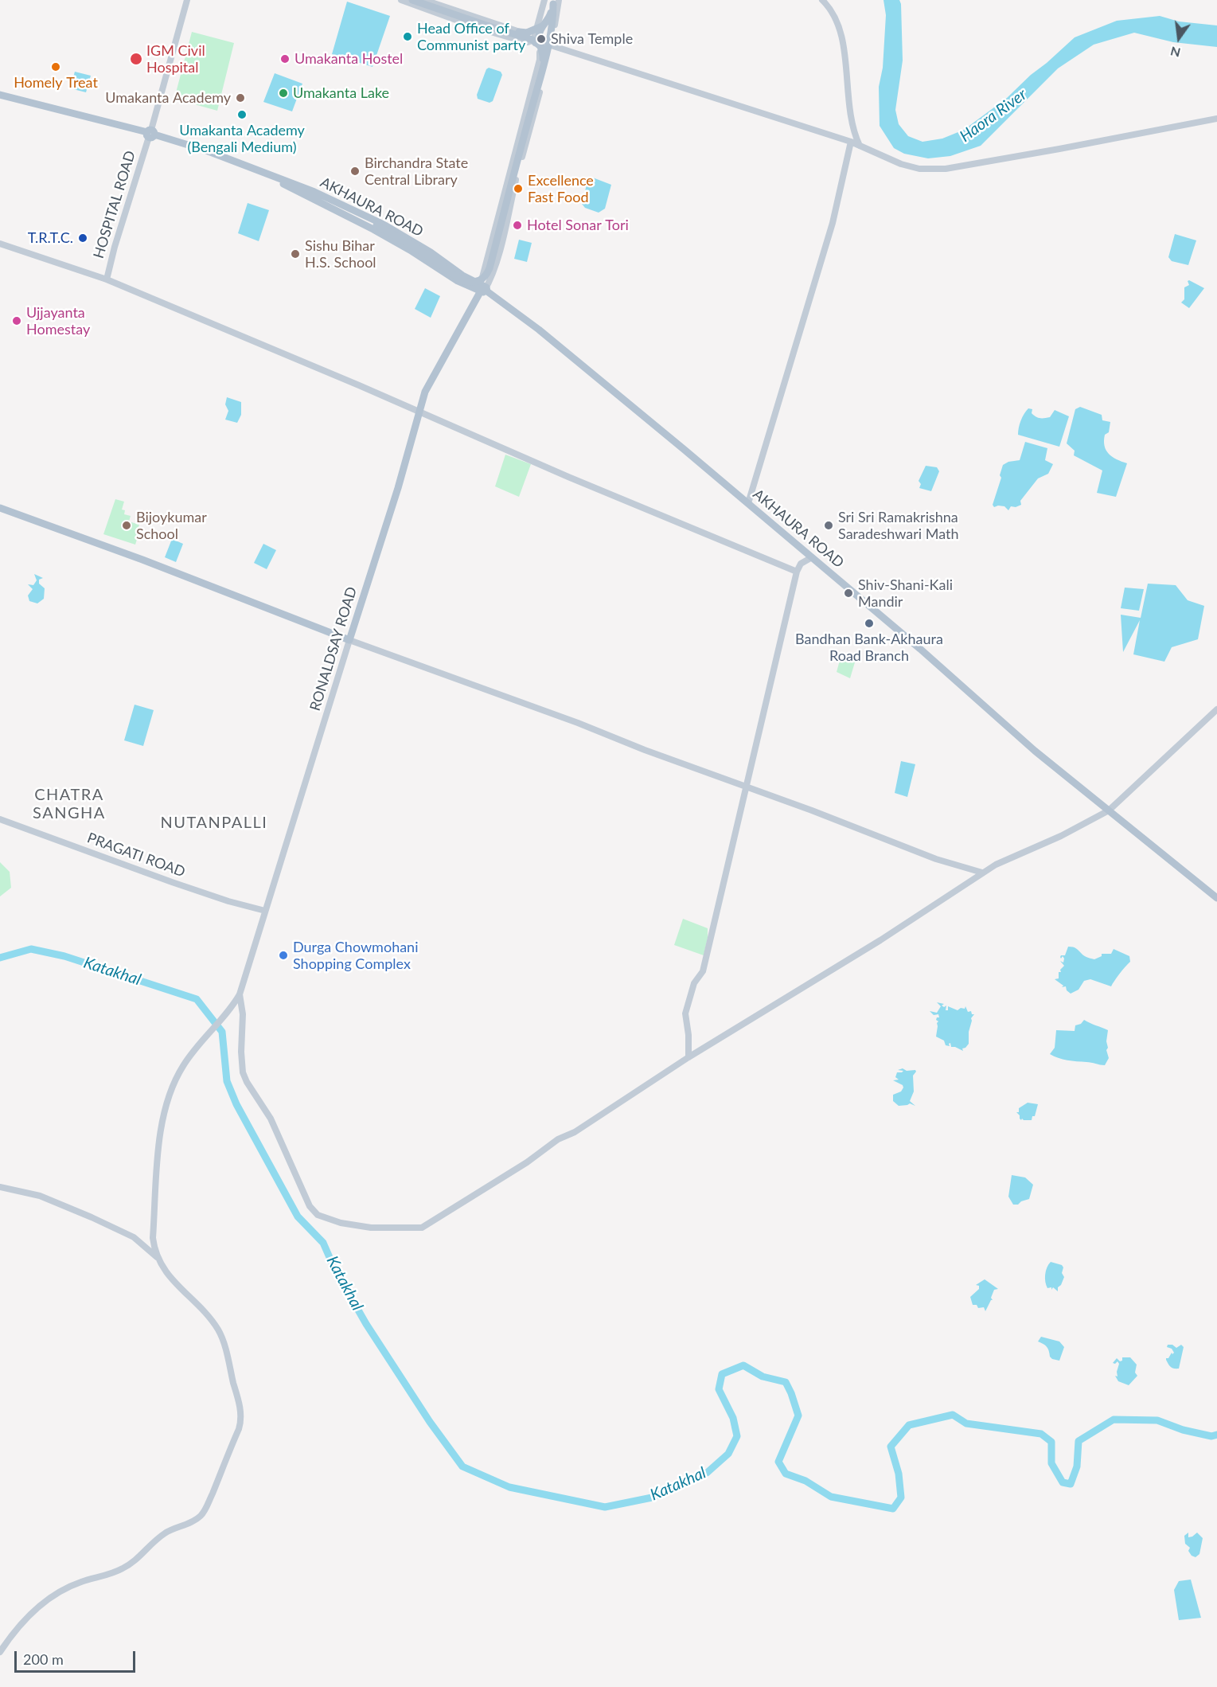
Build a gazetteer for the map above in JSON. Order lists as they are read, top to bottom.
{
  "streets": {
    "main road": ["AKHAURA ROAD", "RONALDSAY ROAD"],
    "street": ["HOSPITAL ROAD", "PRAGATI ROAD"]
  },
  "crossings": [
    ["HOSPITAL ROAD", "AKHAURA ROAD"],
    ["AKHAURA ROAD", "RONALDSAY ROAD"],
    ["RONALDSAY ROAD", "PRAGATI ROAD"]
  ],
  "districts": ["CHATRA SANGHA", "NUTANPALLI"],
  "water": ["Haora River", "Katakhal"],
  "places": [
    "Head Office of Communist party",
    "Shiva Temple",
    "IGM Civil Hospital",
    "Umakanta Hostel",
    "Homely Treat",
    "Umakanta Lake",
    "Umakanta Academy",
    "Umakanta Academy (Bengali Medium)",
    "Birchandra State Central Library",
    "Excellence Fast Food",
    "Hotel Sonar Tori",
    "T.R.T.C.",
    "Sishu Bihar H.S. School",
    "Ujjayanta Homestay",
    "Bijoykumar School",
    "Sri Sri Ramakrishna Saradeshwari Math",
    "Shiv-Shani-Kali Mandir",
    "Bandhan Bank-Akhaura Road Branch",
    "Durga Chowmohani Shopping Complex"
  ],
  "scale_bar": "200 m",
  "north": "bottom"
}
